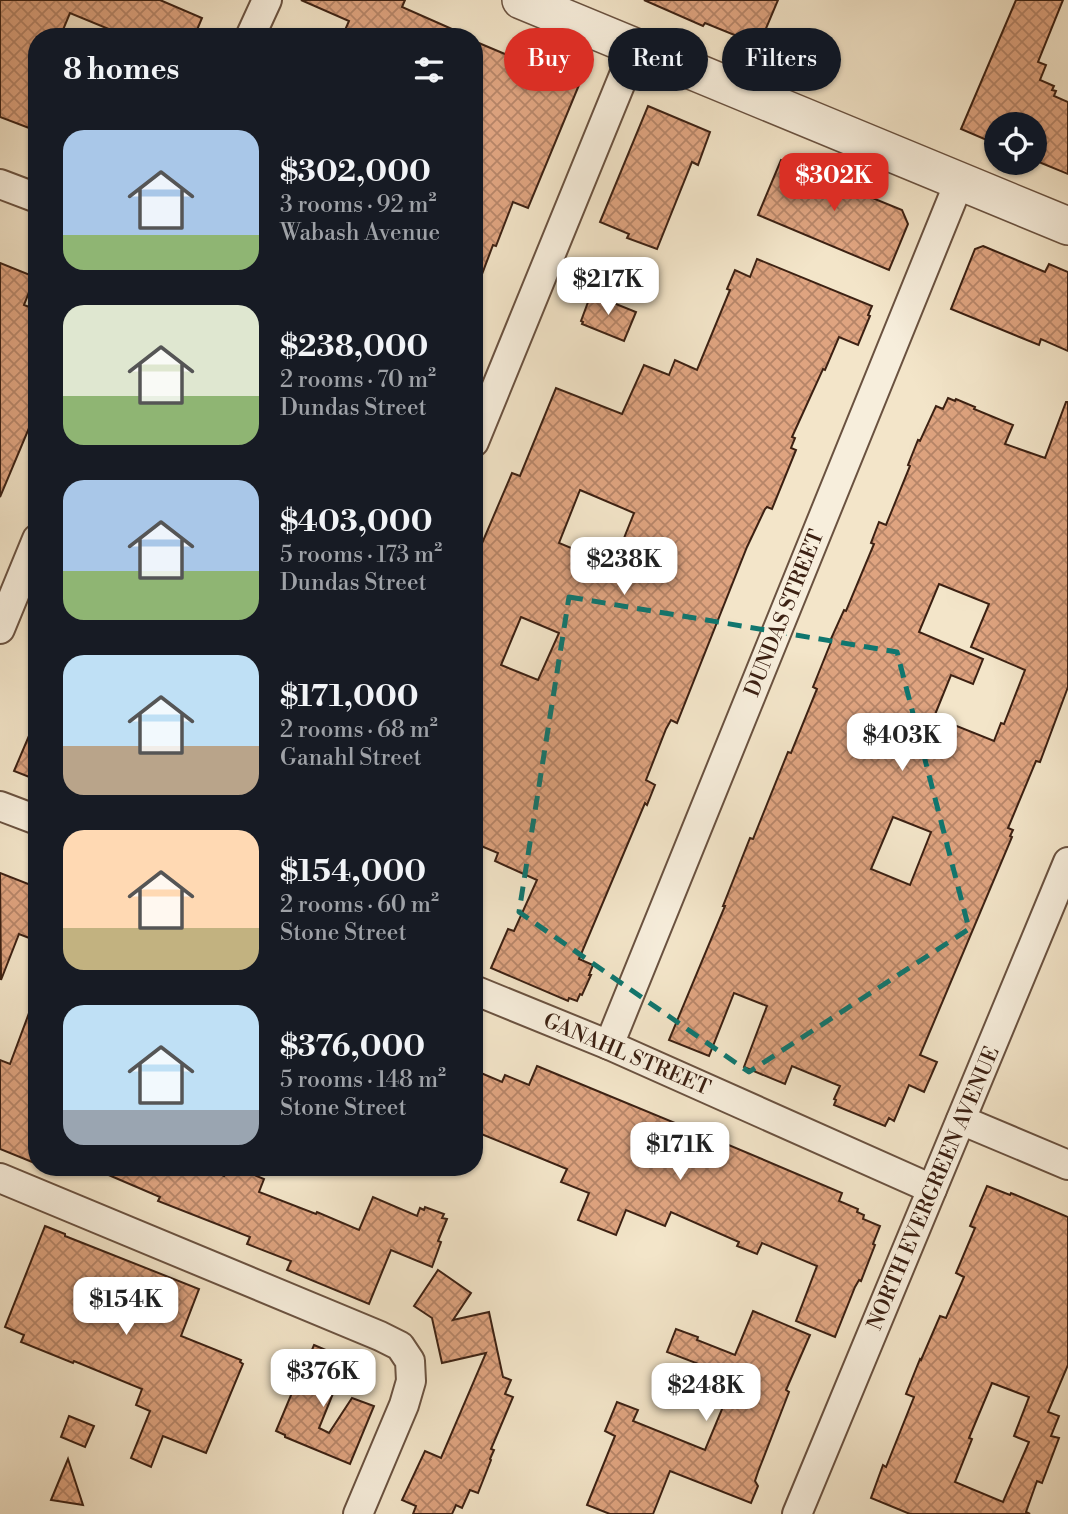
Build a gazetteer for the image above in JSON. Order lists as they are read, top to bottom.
{
  "streets": {
    "street": ["DUNDAS STREET", "GANAHL STREET", "NORTH EVERGREEN AVENUE"]
  },
  "crossings": [
    ["DUNDAS STREET", "GANAHL STREET"],
    ["GANAHL STREET", "NORTH EVERGREEN AVENUE"]
  ],
  "page": {
    "chip": ["Buy", "Rent", "Filters"],
    "heading": "8 homes",
    "list": [
      {
        "name": "$302,000",
        "note": "3 rooms · 92 m² · Wabash Avenue"
      },
      {
        "name": "$238,000",
        "note": "2 rooms · 70 m² · Dundas Street"
      },
      {
        "name": "$403,000",
        "note": "5 rooms · 173 m² · Dundas Street"
      },
      {
        "name": "$171,000",
        "note": "2 rooms · 68 m² · Ganahl Street"
      },
      {
        "name": "$154,000",
        "note": "2 rooms · 60 m² · Stone Street"
      },
      {
        "name": "$376,000",
        "note": "5 rooms · 148 m² · Stone Street"
      }
    ],
    "price": [
      "$302K",
      "$217K",
      "$238K",
      "$403K",
      "$171K",
      "$154K",
      "$376K",
      "$248K"
    ]
  }
}
